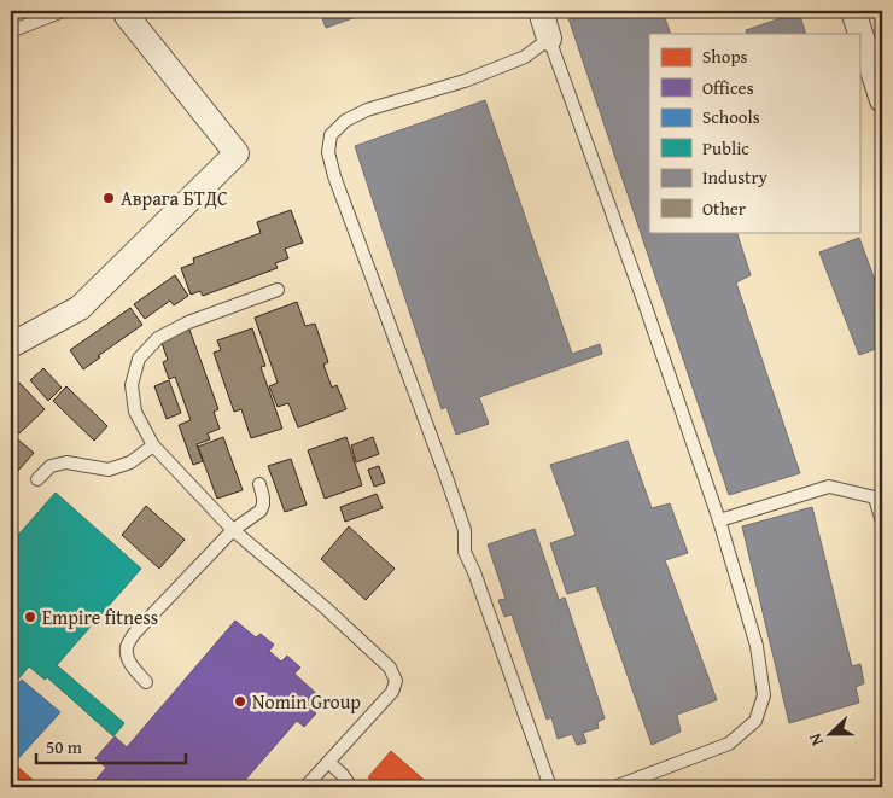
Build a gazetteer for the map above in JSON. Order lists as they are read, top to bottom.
{
  "places": ["Аврага БТДС", "Empire fitness", "Nomin Group"],
  "legend": [
    "Shops",
    "Offices",
    "Schools",
    "Public",
    "Industry",
    "Other"
  ],
  "scale_bar": "50 m",
  "north": "left"
}
